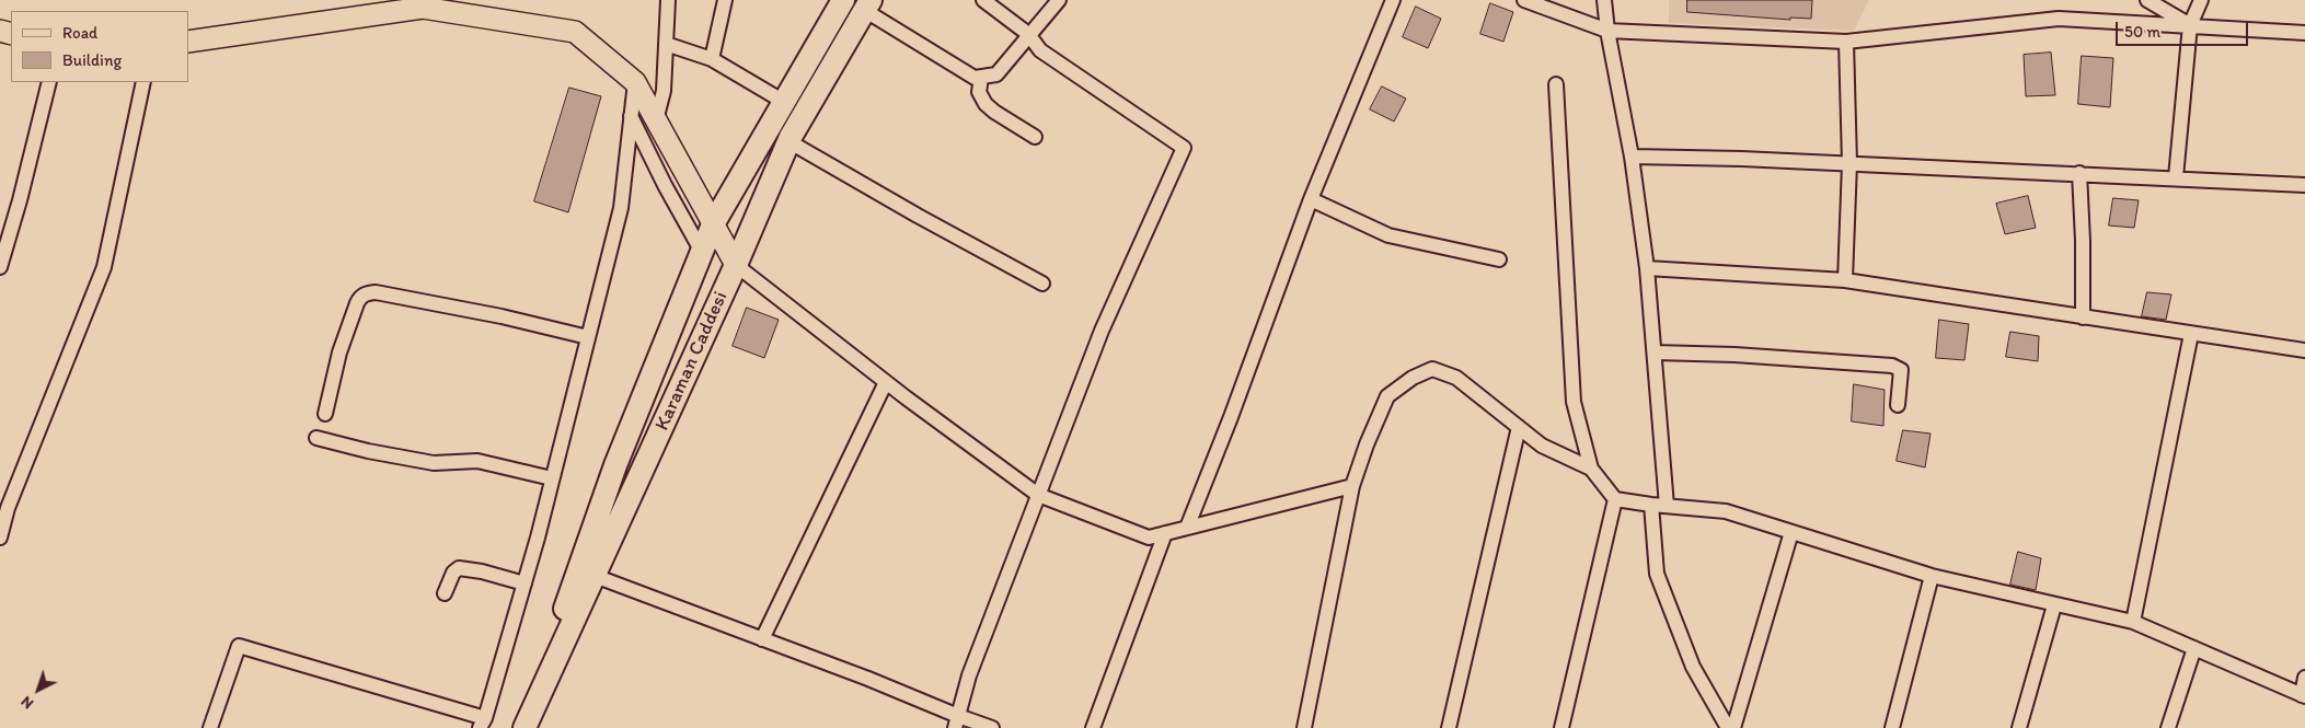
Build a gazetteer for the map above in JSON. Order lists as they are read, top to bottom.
{
  "streets": {
    "main road": ["Karaman Caddesi"]
  },
  "legend": ["Road", "Building"],
  "scale_bar": "50 m",
  "north": "bottom left"
}
